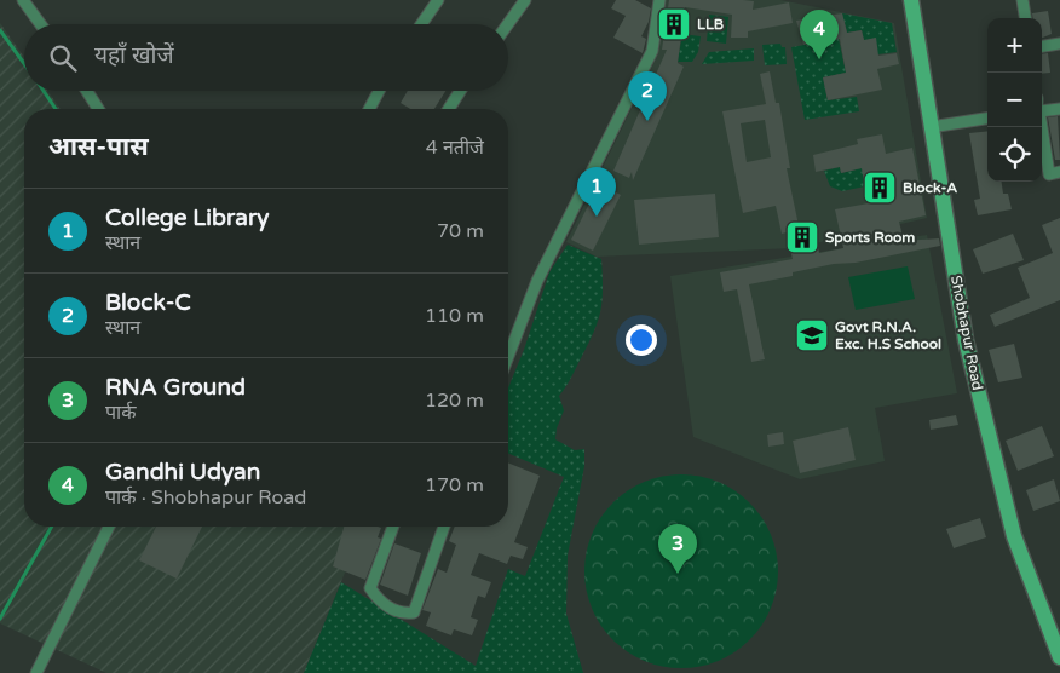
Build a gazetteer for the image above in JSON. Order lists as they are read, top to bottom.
{
  "streets": {
    "main road": ["Shobhapur Road"]
  },
  "places": {
    "building": ["LLB", "Block-A", "Sports Room"],
    "school or university": ["Govt R.N.A. Exc. H.S School"]
  },
  "page": {
    "pins": [
      "4",
      "2",
      "1",
      "3"
    ],
    "map_buttons": ["+", "−"],
    "search": "यहाँ खोजें",
    "heading": ["आस-पास", "4 नतीजे"],
    "list": [
      {
        "mark": "1",
        "name": "College Library",
        "note": "स्थान",
        "value": "70 m"
      },
      {
        "mark": "2",
        "name": "Block-C",
        "note": "स्थान",
        "value": "110 m"
      },
      {
        "mark": "3",
        "name": "RNA Ground",
        "note": "पार्क",
        "value": "120 m"
      },
      {
        "mark": "4",
        "name": "Gandhi Udyan",
        "note": "पार्क · Shobhapur Road",
        "value": "170 m"
      }
    ]
  }
}
